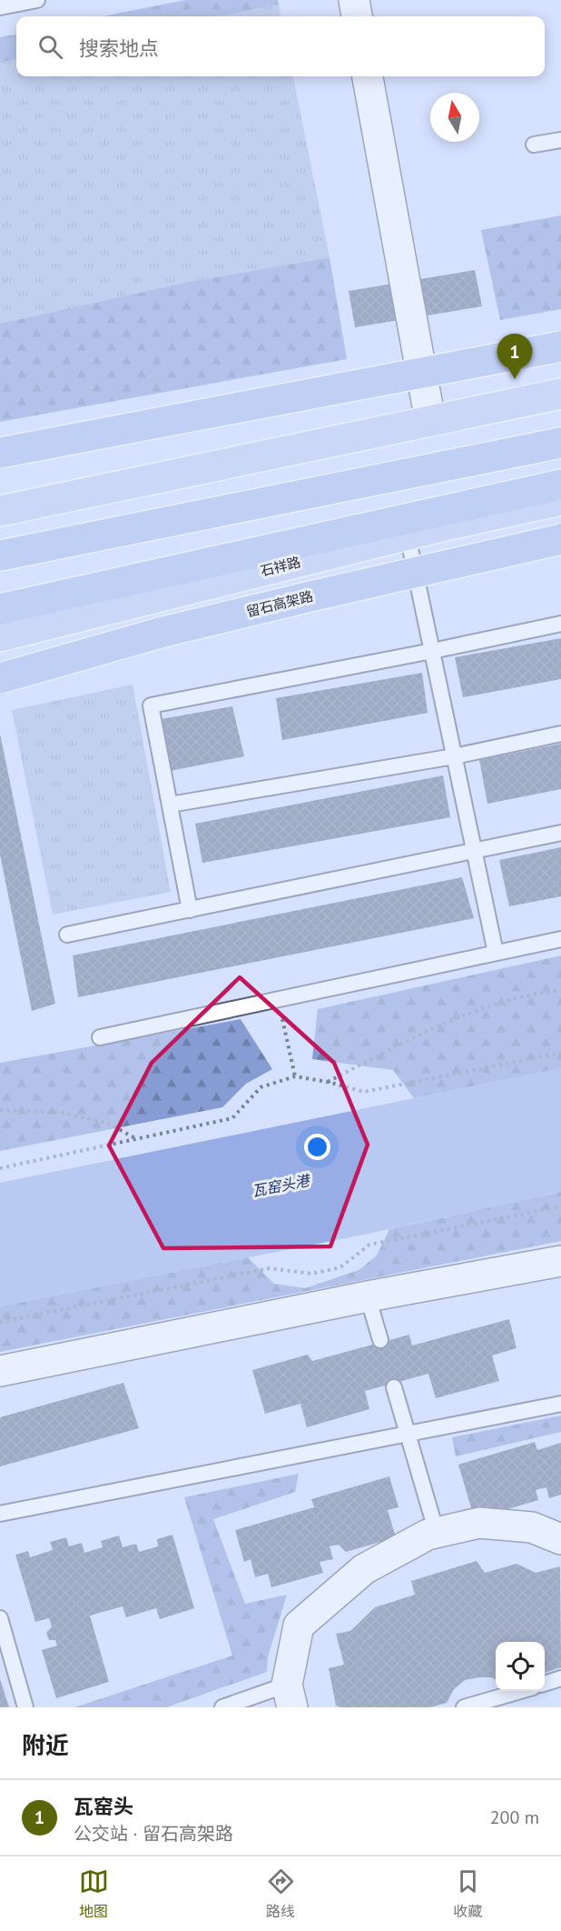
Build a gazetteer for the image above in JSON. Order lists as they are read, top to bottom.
{
  "streets": {
    "highway": ["留石高架路"],
    "main road": ["石祥路"]
  },
  "water": ["瓦窑头港"],
  "north": "top",
  "page": {
    "search": "搜索地点",
    "pins": "1",
    "heading": "附近",
    "list": [
      {
        "mark": "1",
        "name": "瓦窑头",
        "note": "公交站 · 留石高架路",
        "value": "200 m"
      }
    ],
    "nav": ["地图", "路线", "收藏"]
  }
}
